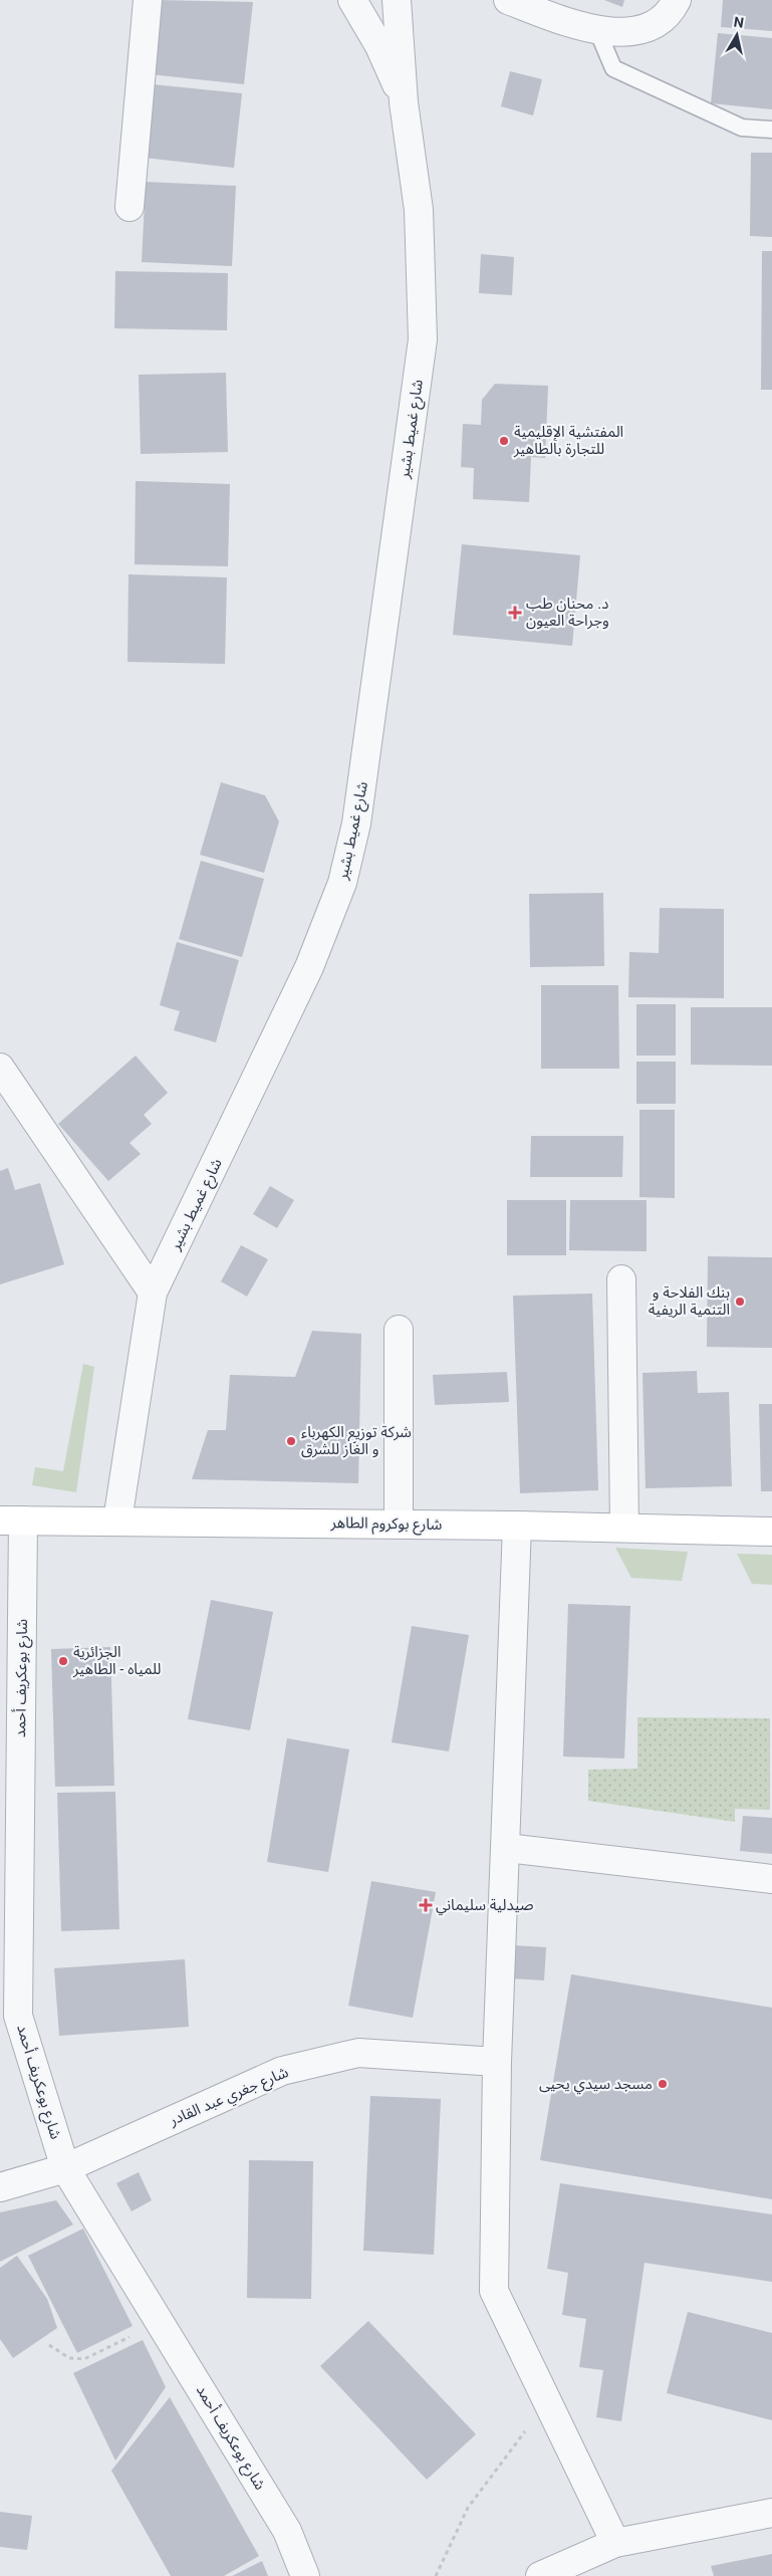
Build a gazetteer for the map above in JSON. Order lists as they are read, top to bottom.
{
  "streets": {
    "main road": ["شارع بوكروم الطاهر"],
    "street": ["شارع غميط بشير", "شارع بوعكريف أحمد", "شارع جغري عبد القادر"]
  },
  "crossings": [
    ["شارع غميط بشير", "شارع بوكروم الطاهر"],
    ["شارع بوكروم الطاهر", "شارع بوعكريف أحمد"],
    ["شارع بوعكريف أحمد", "شارع جغري عبد القادر"]
  ],
  "places": {
    "other": [
      "المفتشية الإقليمية للتجارة بالطاهير",
      "بنك الفلاحة و التنمية الريفية",
      "شركة توزيع الكهرباء و الغاز للشرق",
      "الجزائرية للمياه - الطاهير",
      "مسجد سيدي يحيى"
    ],
    "health": ["د. محنان طب وجراحة العيون", "صيدلية سليماني"]
  },
  "north": "top"
}
